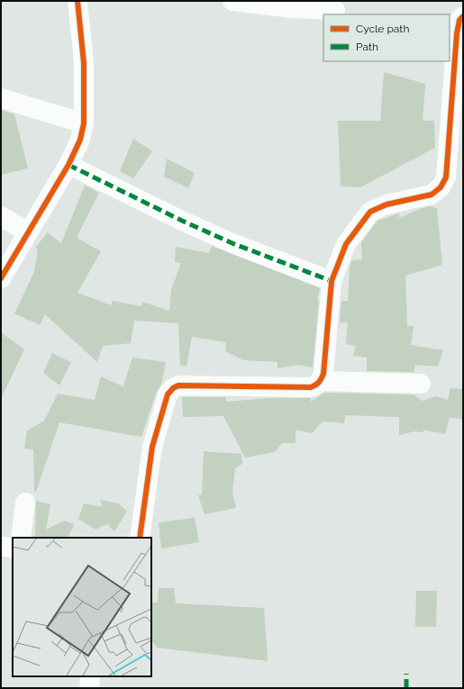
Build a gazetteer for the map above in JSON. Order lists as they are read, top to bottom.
{
  "legend": ["Cycle path", "Path"]
}
